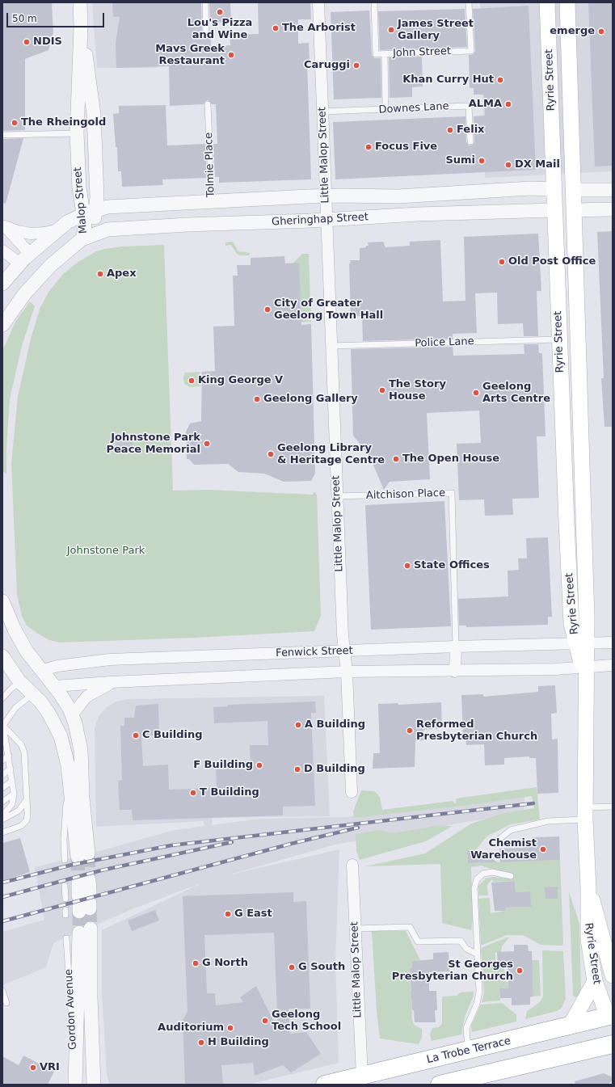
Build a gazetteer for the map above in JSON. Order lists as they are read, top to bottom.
{
  "streets": {
    "highway": ["La Trobe Terrace"],
    "main road": ["Ryrie Street", "Gheringhap Street"],
    "street": [
      "Little Malop Street",
      "Tolmie Place",
      "Malop Street",
      "Aitchison Place",
      "Fenwick Street",
      "Gordon Avenue"
    ],
    "lane": ["John Street", "Downes Lane", "Police Lane"]
  },
  "crossings": [
    ["Ryrie Street", "Gheringhap Street"],
    ["Ryrie Street", "Police Lane"],
    ["Ryrie Street", "Fenwick Street"],
    ["Ryrie Street", "La Trobe Terrace"],
    ["Downes Lane", "Little Malop Street"],
    ["Little Malop Street", "Gheringhap Street"],
    ["Little Malop Street", "Police Lane"],
    ["Little Malop Street", "Aitchison Place"],
    ["Little Malop Street", "Fenwick Street"],
    ["Little Malop Street", "La Trobe Terrace"],
    ["Tolmie Place", "Gheringhap Street"],
    ["Malop Street", "Gheringhap Street"],
    ["Aitchison Place", "Fenwick Street"]
  ],
  "parks": ["Johnstone Park"],
  "places": [
    "Lou's Pizza and Wine",
    "The Arborist",
    "James Street Gallery",
    "emerge",
    "NDIS",
    "Mavs Greek Restaurant",
    "Caruggi",
    "Khan Curry Hut",
    "ALMA",
    "The Rheingold",
    "Felix",
    "Focus Five",
    "Sumi",
    "DX Mail",
    "Old Post Office",
    "Apex",
    "City of Greater Geelong Town Hall",
    "King George V",
    "The Story House",
    "Geelong Arts Centre",
    "Geelong Gallery",
    "Johnstone Park Peace Memorial",
    "Geelong Library & Heritage Centre",
    "The Open House",
    "State Offices",
    "A Building",
    "Reformed Presbyterian Church",
    "C Building",
    "F Building",
    "D Building",
    "T Building",
    "Chemist Warehouse",
    "G East",
    "G North",
    "G South",
    "St Georges Presbyterian Church",
    "Geelong Tech School",
    "Auditorium",
    "H Building",
    "VRI"
  ],
  "scale_bar": "50 m"
}
